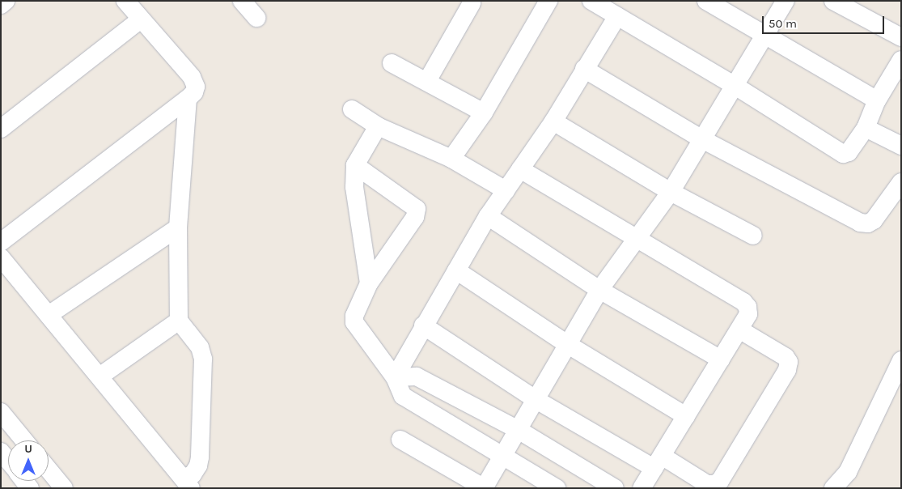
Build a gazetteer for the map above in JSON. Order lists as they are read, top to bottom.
{
  "scale_bar": "50 m",
  "north": "top"
}
